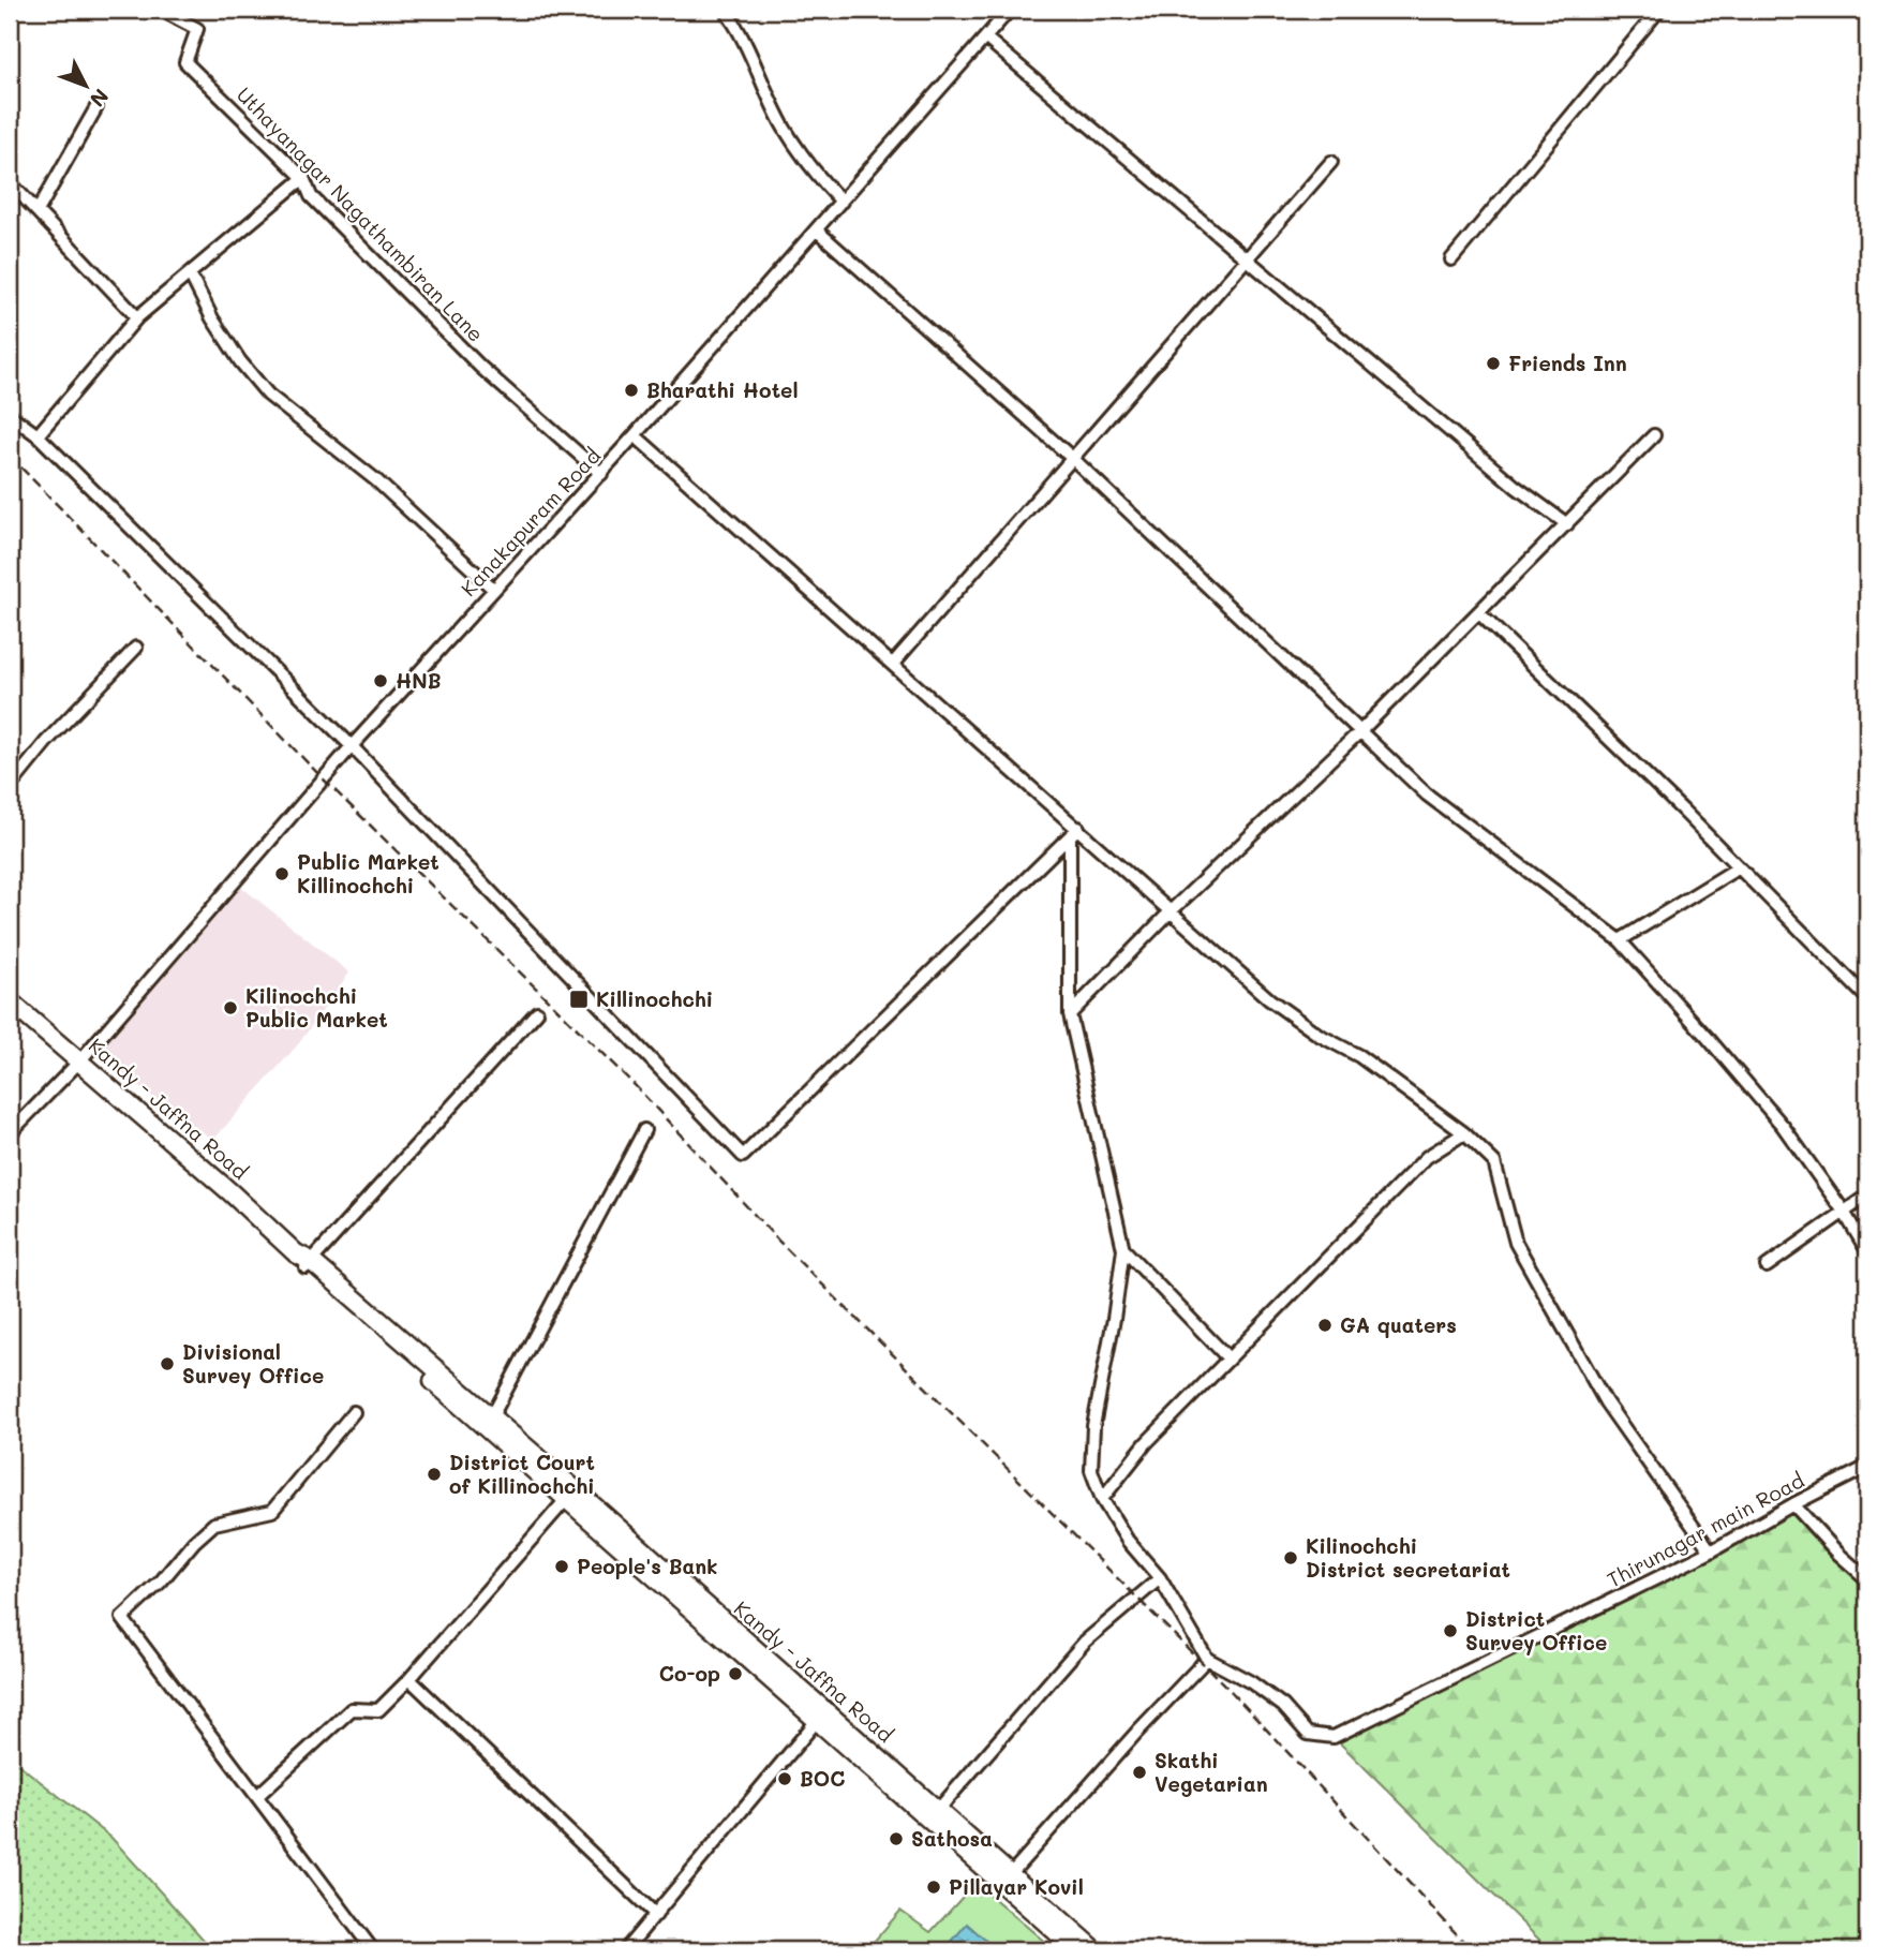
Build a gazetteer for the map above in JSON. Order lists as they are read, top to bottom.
{
  "streets": {
    "highway": ["Kandy - Jaffna Road"],
    "street": ["Uthayanagar Nagathambiran Lane", "Kanakapuram Road", "Thirunagar main Road"]
  },
  "crossings": [
    ["Uthayanagar Nagathambiran Lane", "Kanakapuram Road"],
    ["Kanakapuram Road", "Kandy - Jaffna Road"]
  ],
  "places": {
    "other": [
      "Friends Inn",
      "Bharathi Hotel",
      "HNB",
      "Public Market Killinochchi",
      "Kilinochchi Public Market",
      "GA quaters",
      "Divisional Survey Office",
      "District Court of Killinochchi",
      "Kilinochchi District secretariat",
      "People's Bank",
      "District Survey Office",
      "Co-op",
      "Skathi Vegetarian",
      "BOC",
      "Sathosa",
      "Pillayar Kovil"
    ],
    "transit": ["Killinochchi"]
  },
  "north": "bottom right"
}
